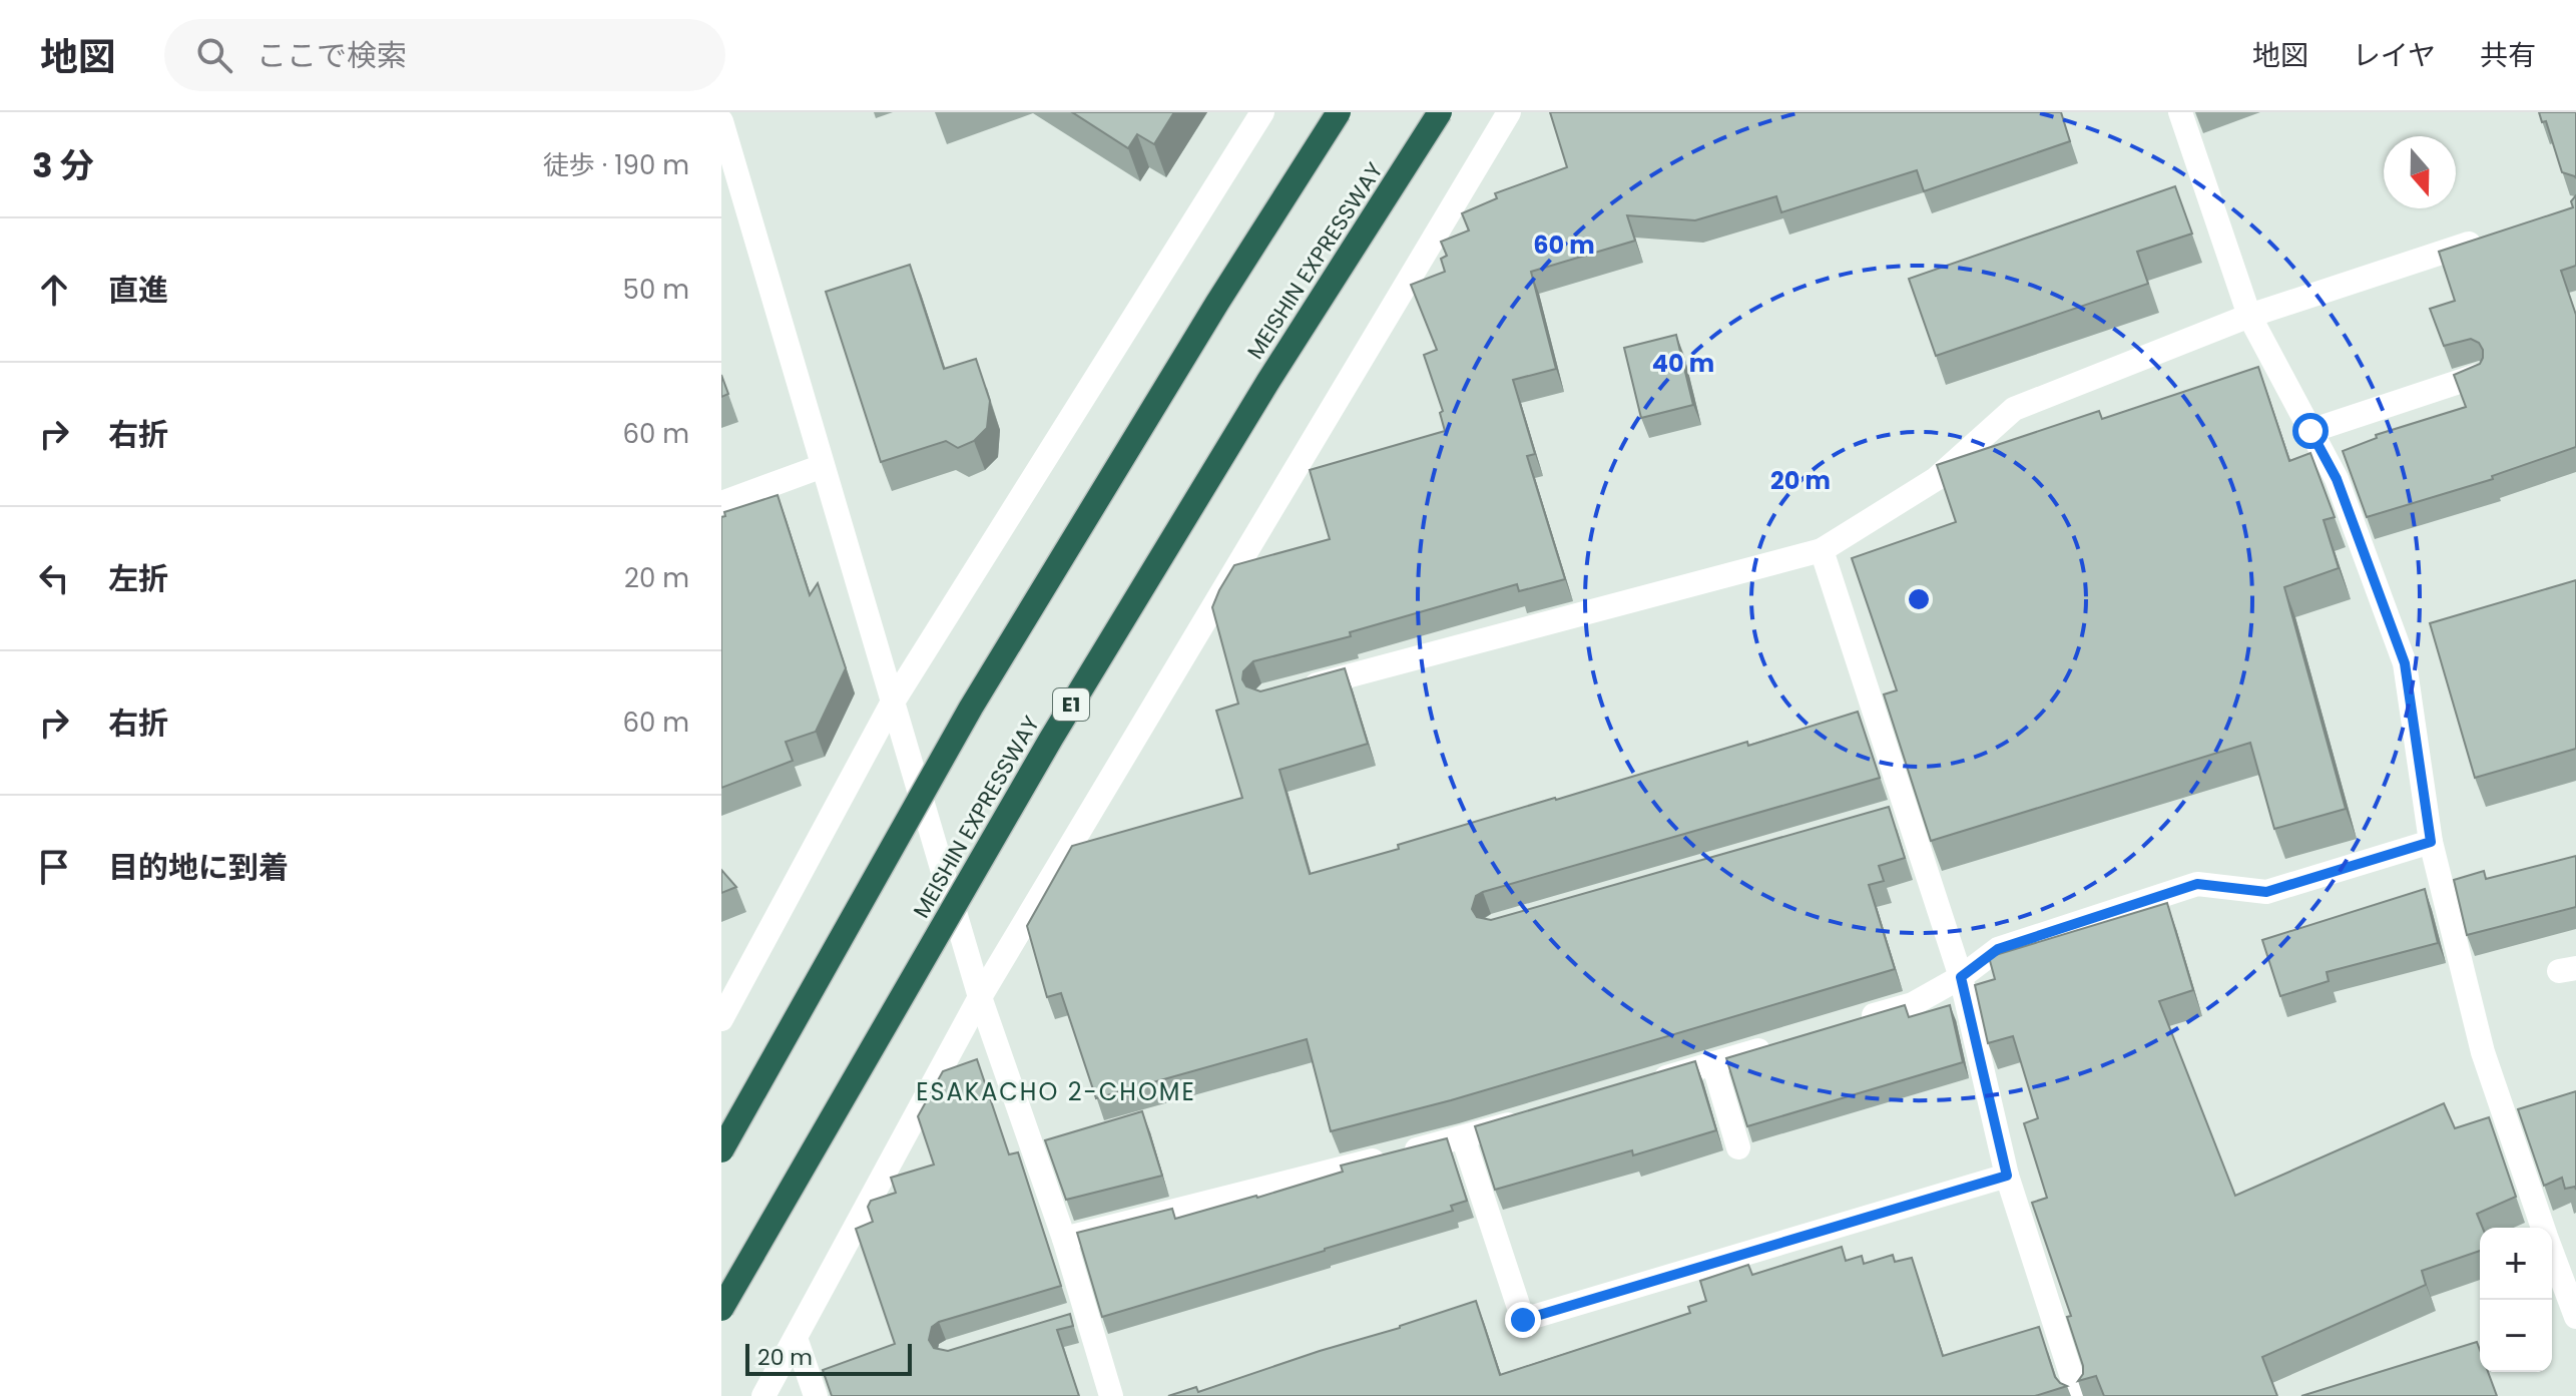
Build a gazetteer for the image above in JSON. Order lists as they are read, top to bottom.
{
  "streets": {
    "highway": ["MEISHIN EXPRESSWAY", "E1"]
  },
  "districts": ["ESAKACHO 2-CHOME"],
  "scale_bar": "20 m",
  "north": "bottom",
  "page": {
    "header": "地図",
    "search": "ここで検索",
    "nav": ["地図", "レイヤ", "共有"],
    "heading": ["3 分", "徒歩 · 190 m"],
    "list": [
      ["直進", "50 m"],
      ["右折", "60 m"],
      ["左折", "20 m"],
      ["右折", "60 m"],
      "目的地に到着"
    ],
    "map_buttons": ["+", "−"],
    "scale": "20 m"
  },
  "rings": ["60 m", "40 m", "20 m"]
}
